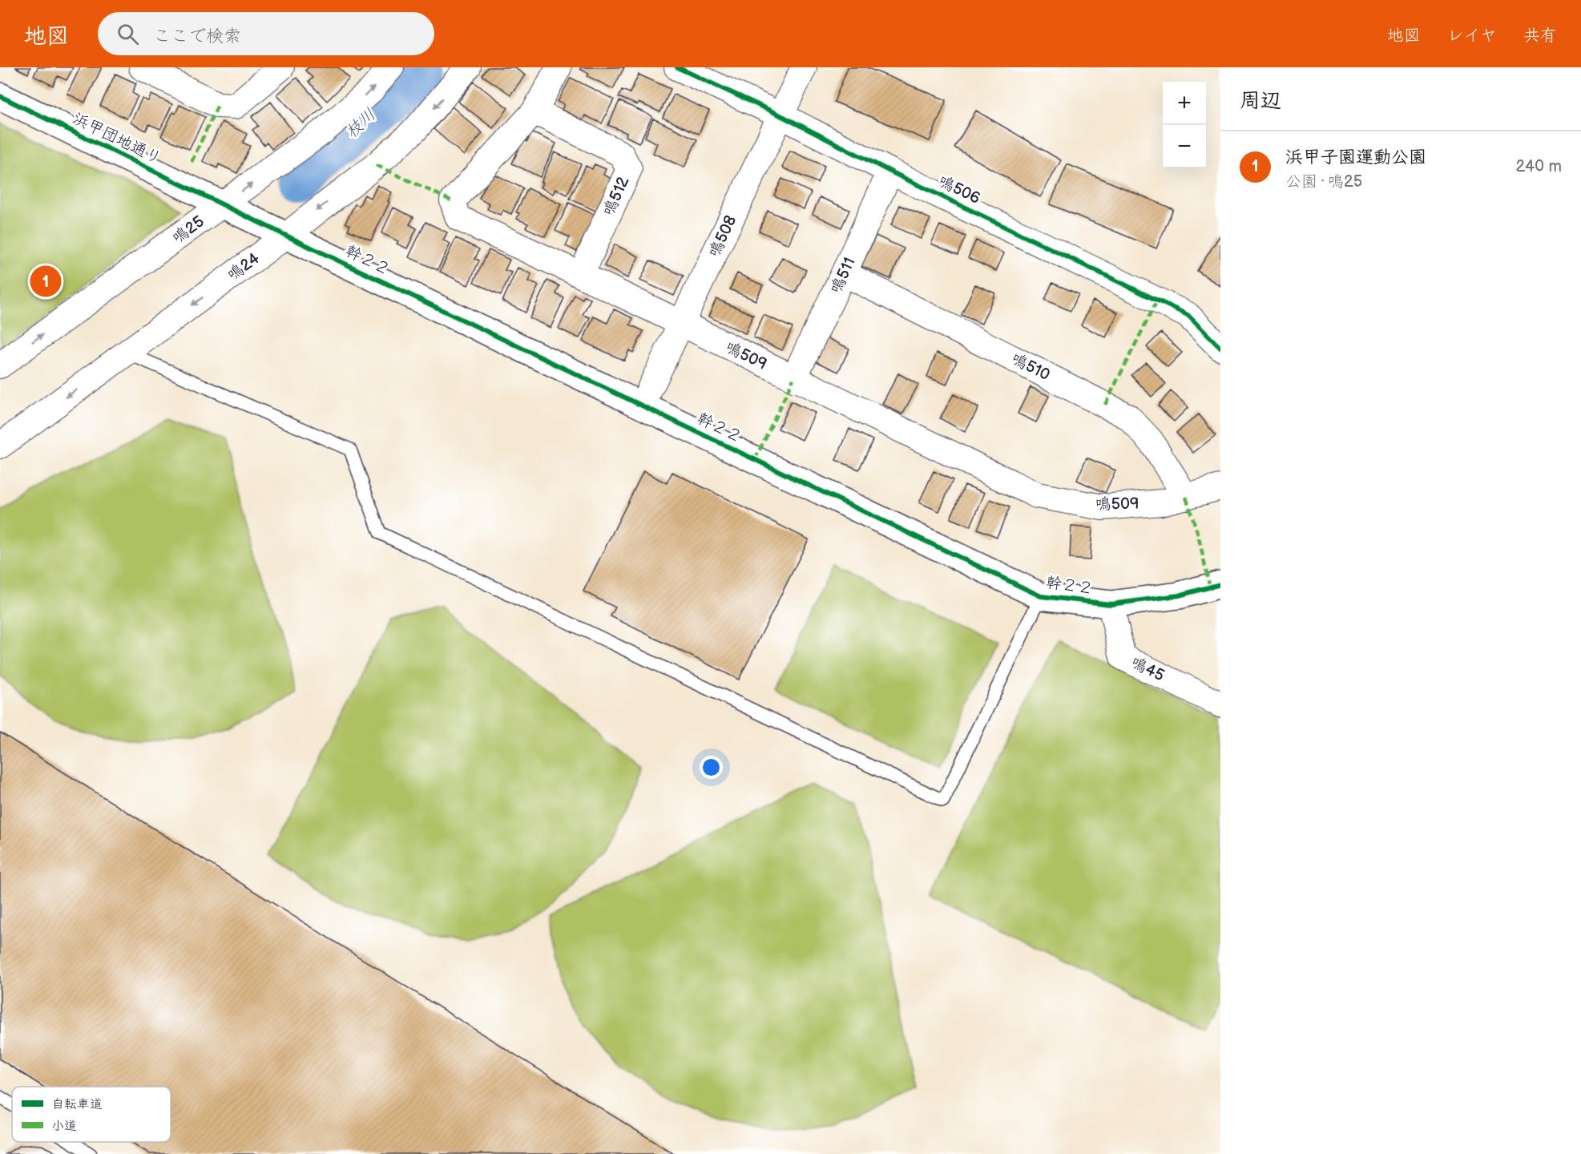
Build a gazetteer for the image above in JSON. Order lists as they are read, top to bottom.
{
  "streets": {
    "street": [
      "浜甲団地通り",
      "鳴506",
      "鳴512",
      "鳴25",
      "鳴508",
      "幹２２",
      "鳴24",
      "鳴511",
      "鳴509",
      "鳴510",
      "鳴45"
    ]
  },
  "crossings": [
    ["浜甲団地通り", "鳴25"],
    ["浜甲団地通り", "幹２２"],
    ["鳴506", "鳴508"],
    ["鳴506", "鳴511"],
    ["鳴512", "鳴509"],
    ["鳴25", "幹２２"],
    ["鳴508", "幹２２"],
    ["鳴508", "鳴509"],
    ["幹２２", "鳴24"],
    ["幹２２", "鳴45"],
    ["鳴511", "鳴509"],
    ["鳴511", "鳴510"],
    ["鳴509", "鳴510"]
  ],
  "one_way": ["鳴25", "鳴24"],
  "water": ["枝川"],
  "legend": ["自転車道", "小道"],
  "page": {
    "header": "地図",
    "search": "ここで検索",
    "nav": ["地図", "レイヤ", "共有"],
    "heading": "周辺",
    "map_buttons": ["+", "−"],
    "list": [
      {
        "mark": "1",
        "name": "浜甲子園運動公園",
        "note": "公園 · 鳴25",
        "value": "240 m"
      }
    ],
    "pins": "1"
  }
}
